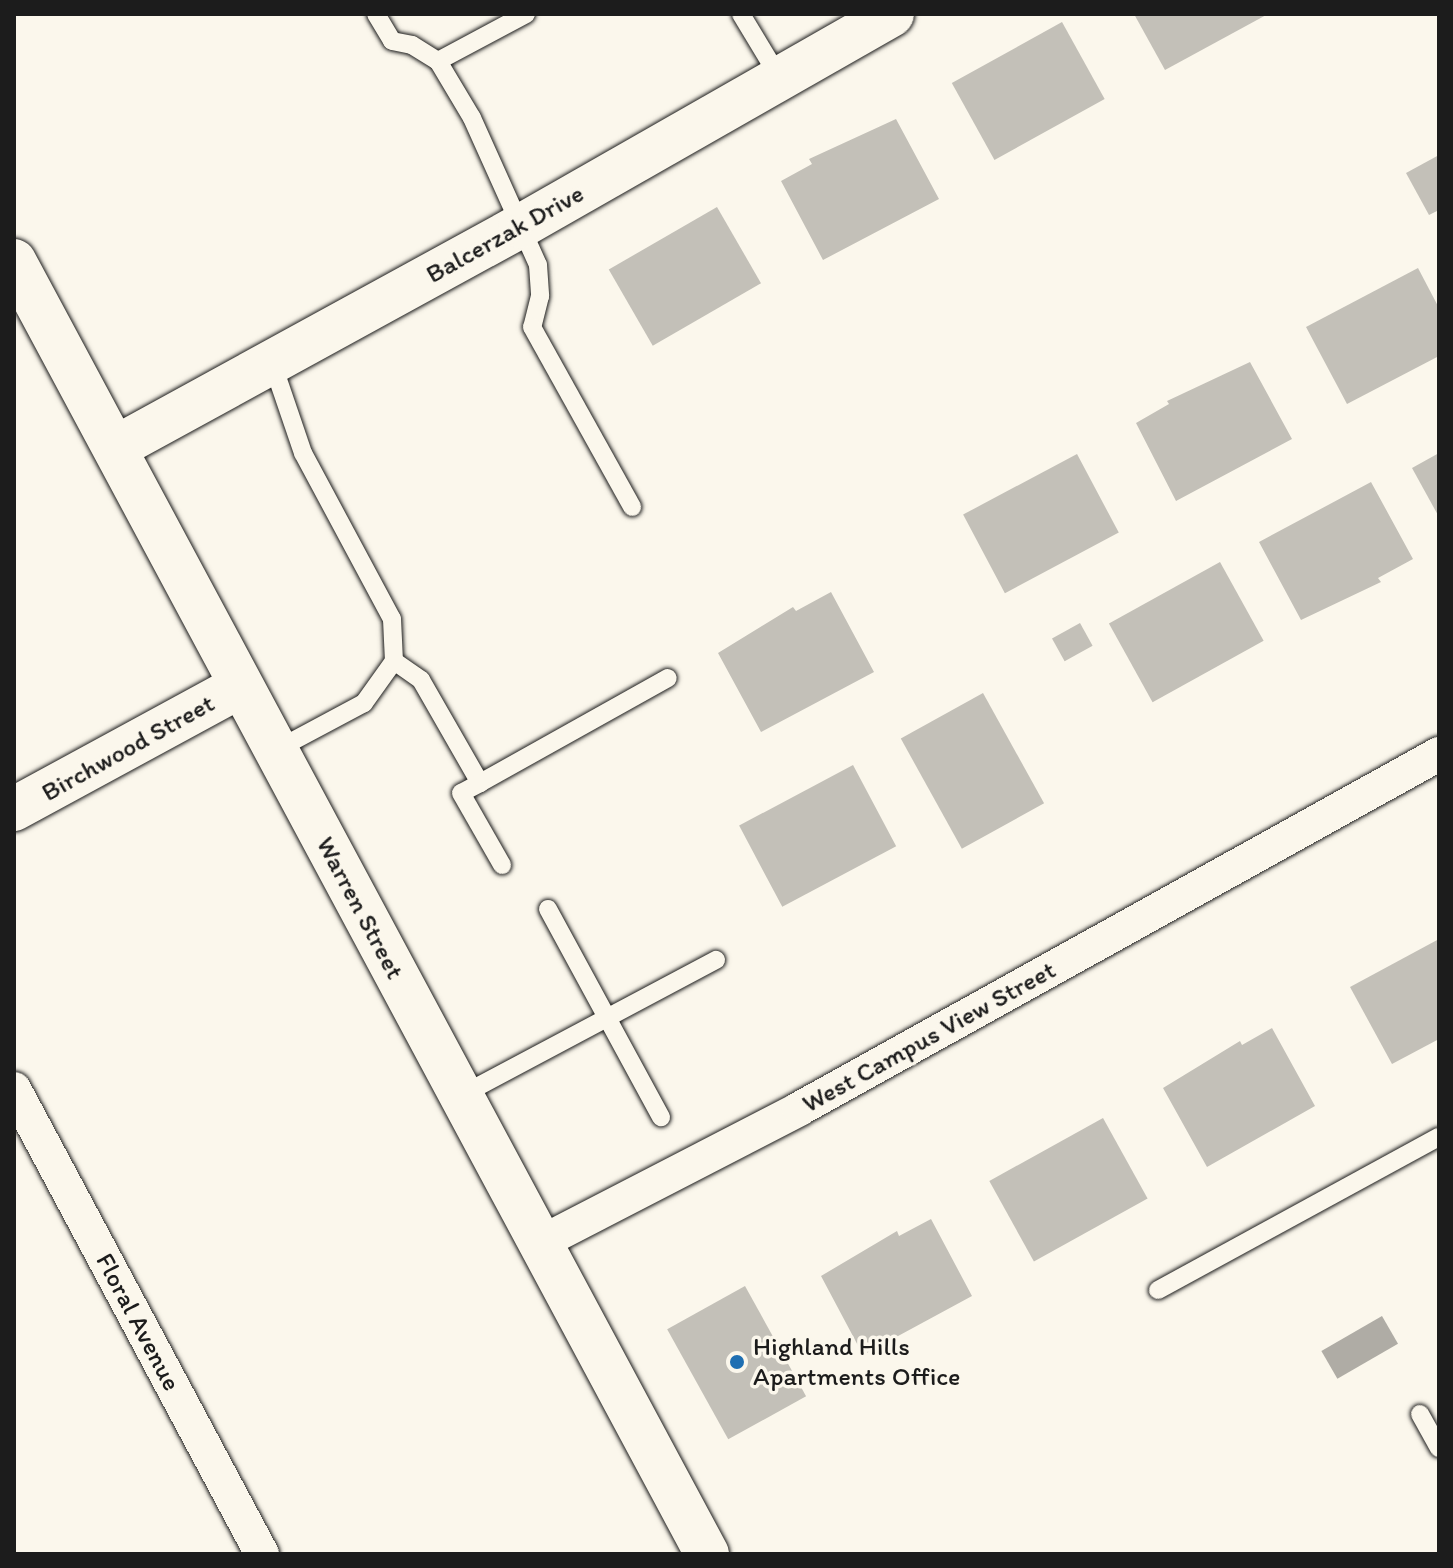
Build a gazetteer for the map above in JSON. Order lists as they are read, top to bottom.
{
  "streets": {
    "street": [
      "Balcerzak Drive",
      "Birchwood Street",
      "Warren Street",
      "West Campus View Street",
      "Floral Avenue"
    ]
  },
  "crossings": [
    ["Balcerzak Drive", "Warren Street"],
    ["Birchwood Street", "Warren Street"],
    ["Warren Street", "West Campus View Street"]
  ],
  "places": ["Highland Hills Apartments Office"]
}
